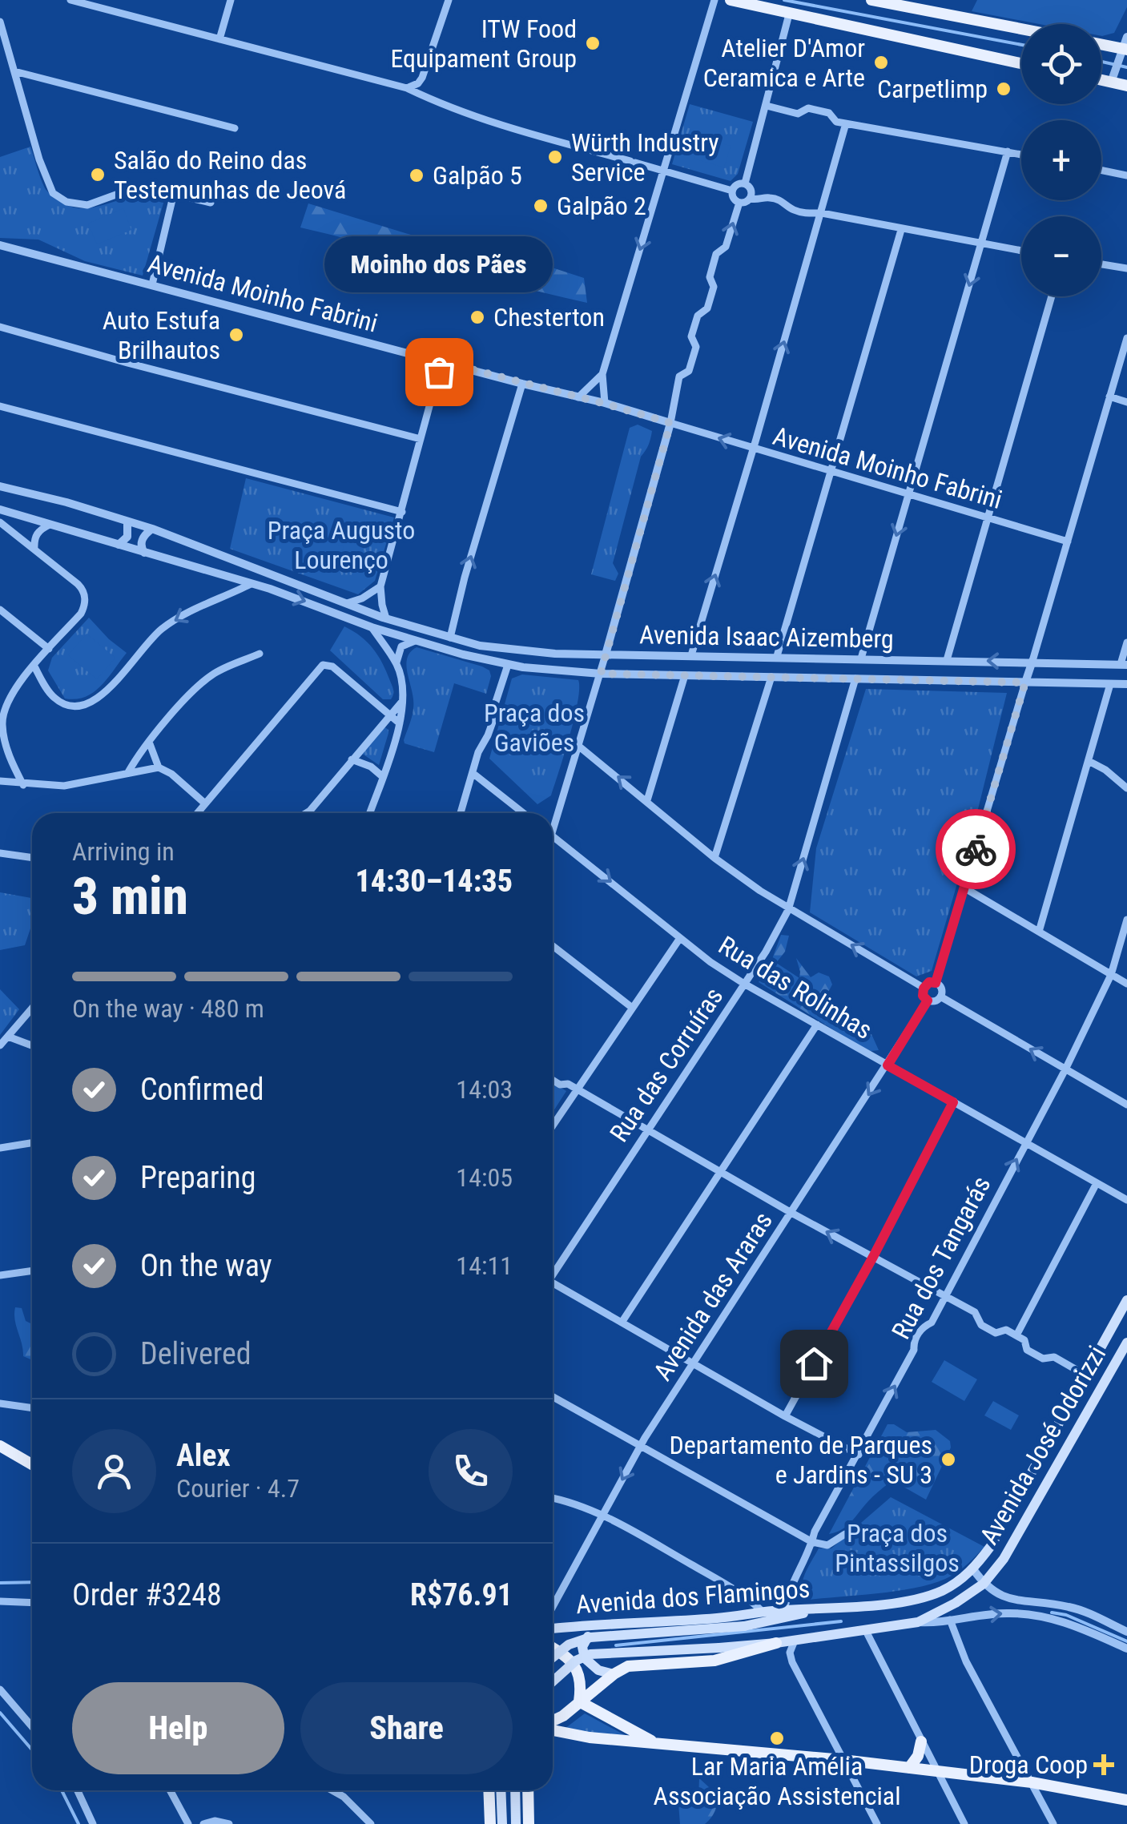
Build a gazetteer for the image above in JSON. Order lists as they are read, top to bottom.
{
  "streets": {
    "main road": ["Avenida José Odorizzi", "Avenida dos Flamingos"],
    "street": [
      "Avenida Moinho Fabrini",
      "Avenida Isaac Aizemberg",
      "Rua das Rolinhas",
      "Rua das Corruíras",
      "Rua dos Tangarás",
      "Avenida das Araras"
    ]
  },
  "crossings": [
    ["Avenida Isaac Aizemberg", "Rua das Corruíras"],
    ["Rua das Rolinhas", "Rua das Corruíras"],
    ["Rua das Rolinhas", "Rua dos Tangarás"],
    ["Rua das Rolinhas", "Avenida das Araras"],
    ["Rua dos Tangarás", "Avenida dos Flamingos"],
    ["Avenida José Odorizzi", "Avenida dos Flamingos"]
  ],
  "one_way": ["Rua das Corruíras", "Rua dos Tangarás", "Avenida das Araras"],
  "parks": ["Praça Augusto Lourenço", "Praça dos Gaviões", "Praça dos Pintassilgos"],
  "places": {
    "other": [
      "ITW Food Equipament Group",
      "Atelier D'Amor Ceramica e Arte",
      "Carpetlimp",
      "Würth Industry Service",
      "Salão do Reino das Testemunhas de Jeová",
      "Galpão 5",
      "Galpão 2",
      "Chesterton",
      "Auto Estufa Brilhautos",
      "Moinho dos Pães",
      "Departamento de Parques e Jardins - SU 3",
      "Lar Maria Amélia Associação Assistencial"
    ],
    "health": ["Droga Coop"]
  },
  "page": {
    "map_buttons": ["+", "−"],
    "bubble": "Moinho dos Pães",
    "heading": ["3 min", "Arriving in", "14:30–14:35"],
    "panel": [
      "Alex",
      "Courier · 4.7",
      "Order #3248",
      "R$76.91"
    ],
    "bar": "On the way · 480 m",
    "list": [
      ["Confirmed", "14:03"],
      ["Preparing", "14:05"],
      ["On the way", "14:11"],
      "Delivered"
    ],
    "buttons": ["Help", "Share"]
  }
}
